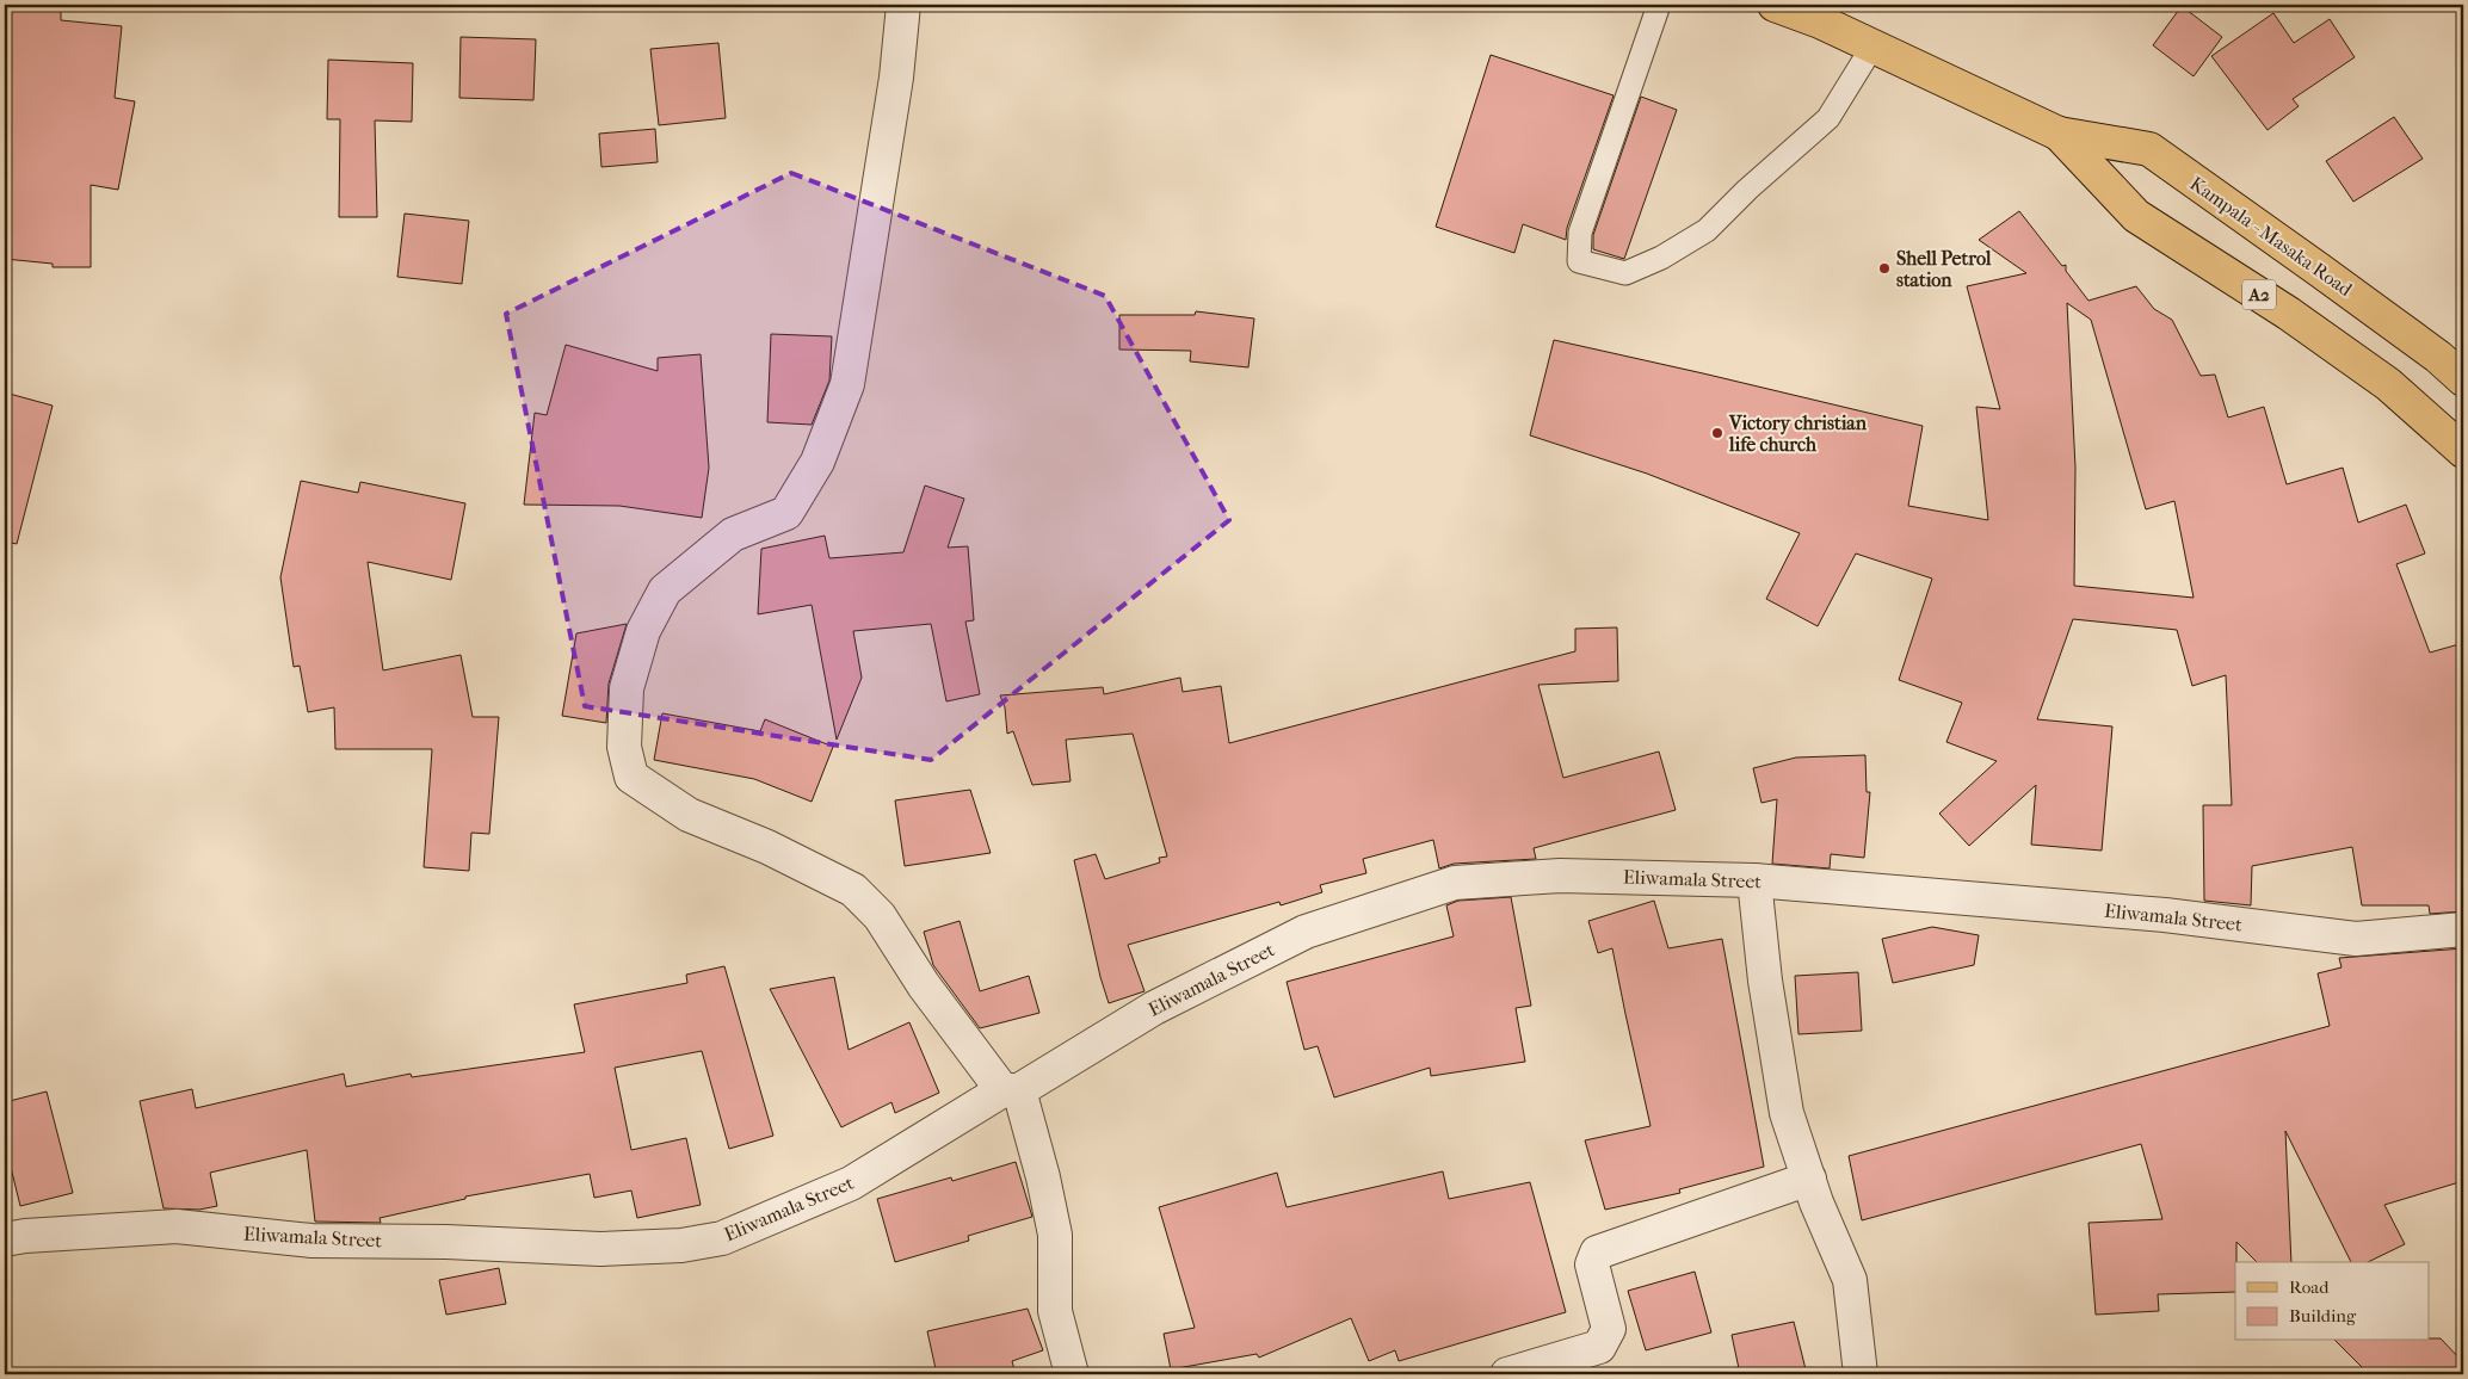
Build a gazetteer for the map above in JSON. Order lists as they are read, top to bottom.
{
  "streets": {
    "main road": ["Kampala - Masaka Road", "A2"],
    "street": ["Eliwamala Street"]
  },
  "places": ["Shell Petrol station", "Victory christian life church"],
  "legend": ["Road", "Building"]
}
